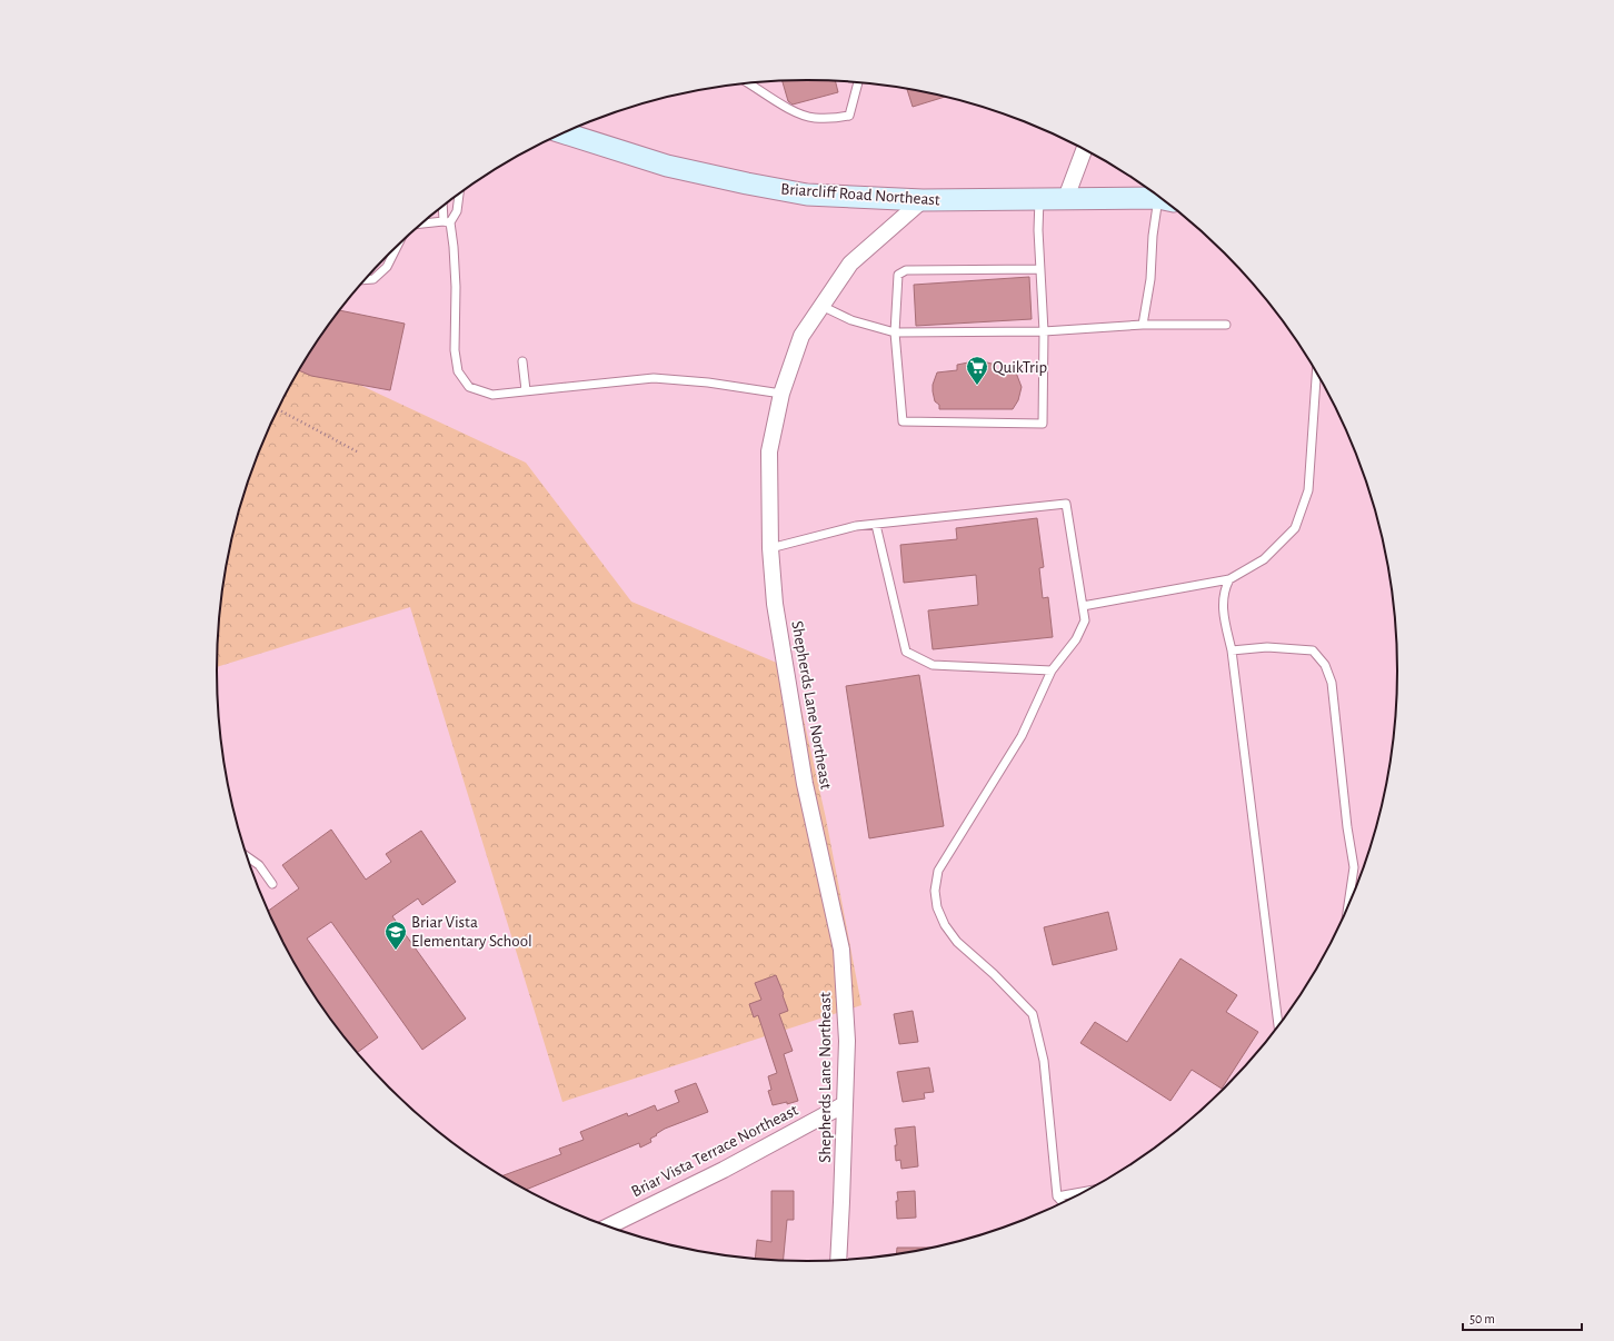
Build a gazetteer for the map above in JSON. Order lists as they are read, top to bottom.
{
  "streets": {
    "main road": ["Briarcliff Road Northeast"],
    "street": ["Shepherds Lane Northeast", "Briar Vista Terrace Northeast"]
  },
  "crossings": [
    ["Briarcliff Road Northeast", "Shepherds Lane Northeast"],
    ["Shepherds Lane Northeast", "Briar Vista Terrace Northeast"]
  ],
  "places": {
    "supermarket": ["QuikTrip"],
    "school or university": ["Briar Vista Elementary School"]
  },
  "scale_bar": "50 m"
}
